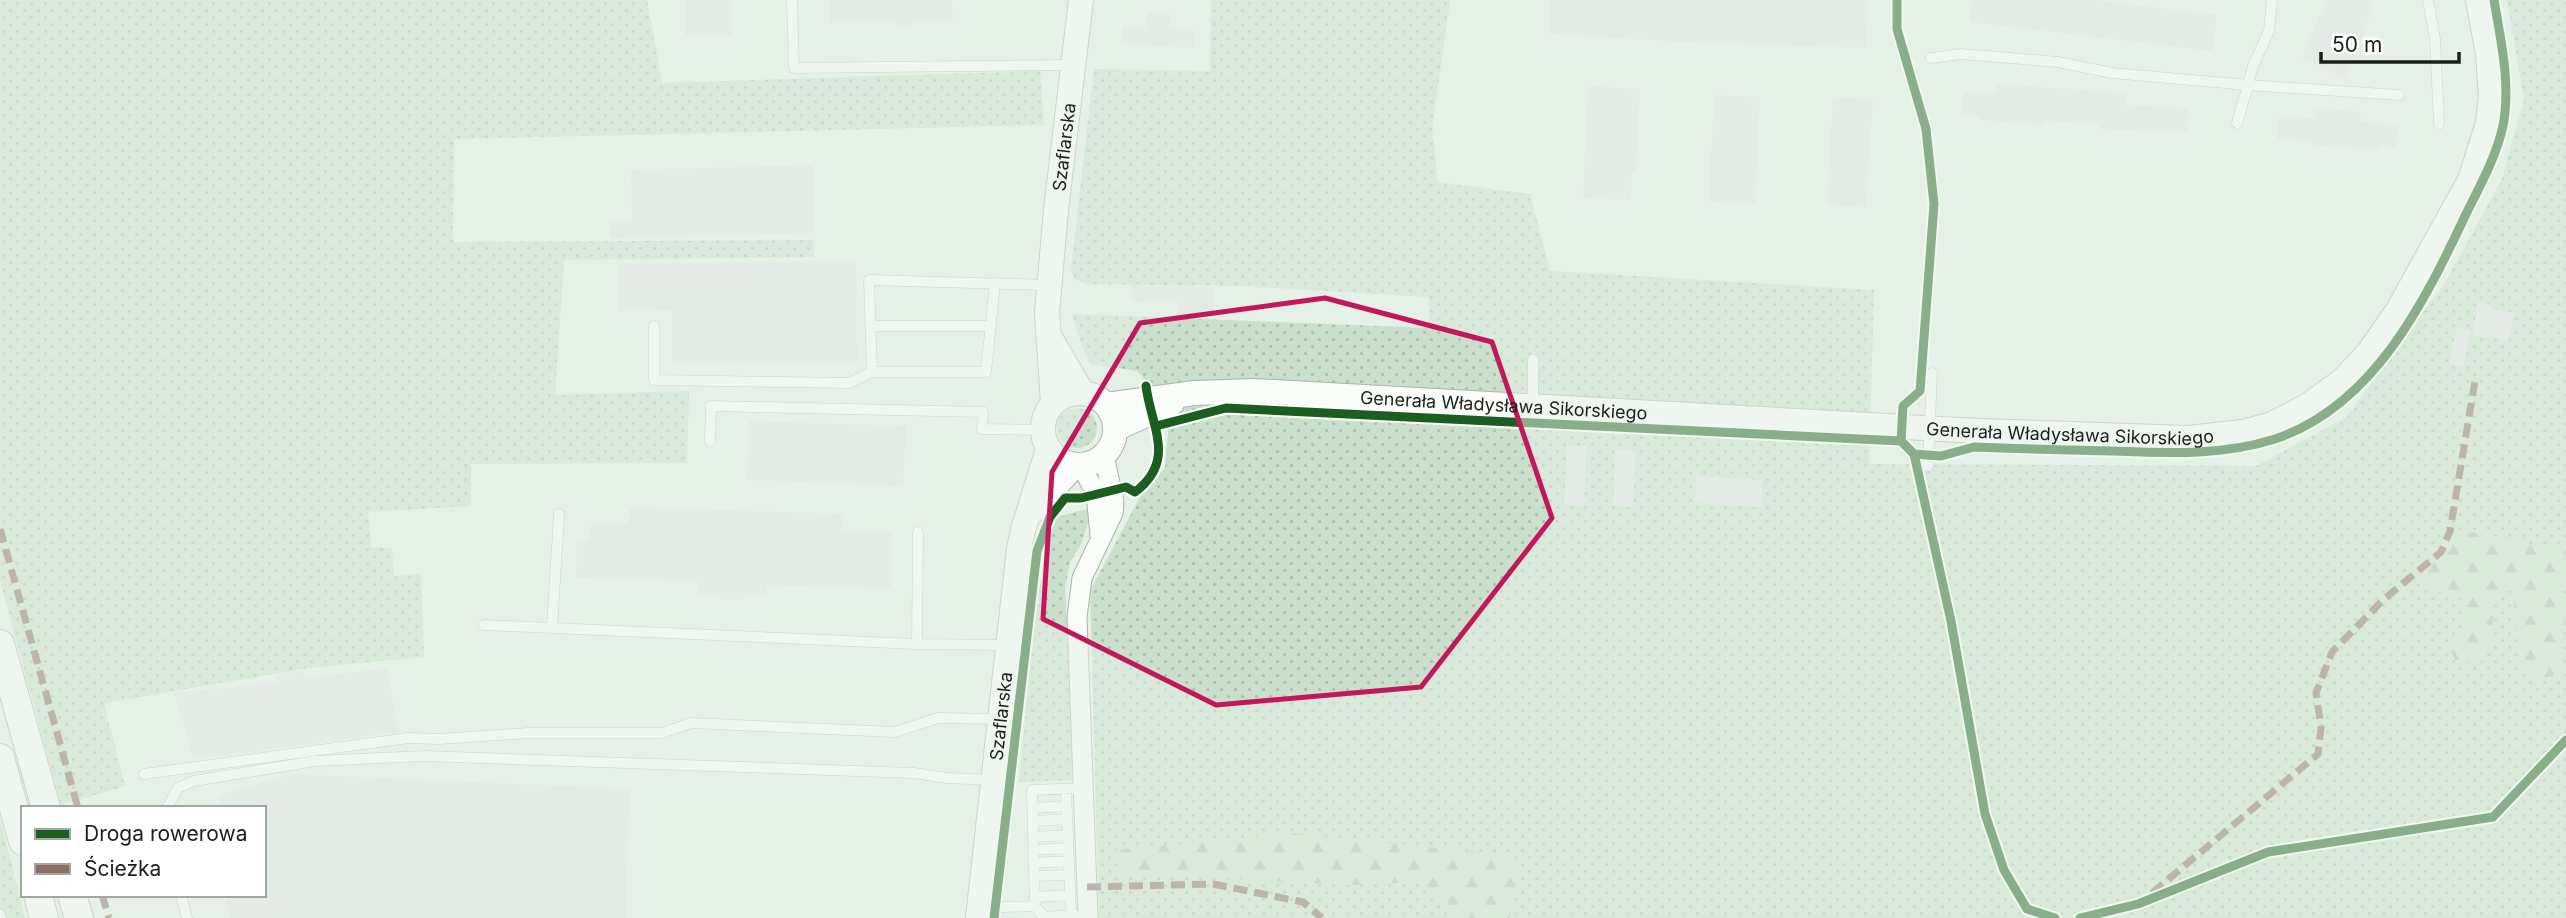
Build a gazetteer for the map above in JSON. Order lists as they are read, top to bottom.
{
  "streets": {
    "street": ["Szaflarska", "Generała Władysława Sikorskiego"]
  },
  "crossings": [
    ["Szaflarska", "Generała Władysława Sikorskiego"]
  ],
  "legend": ["Droga rowerowa", "Ścieżka"],
  "scale_bar": "50 m"
}
